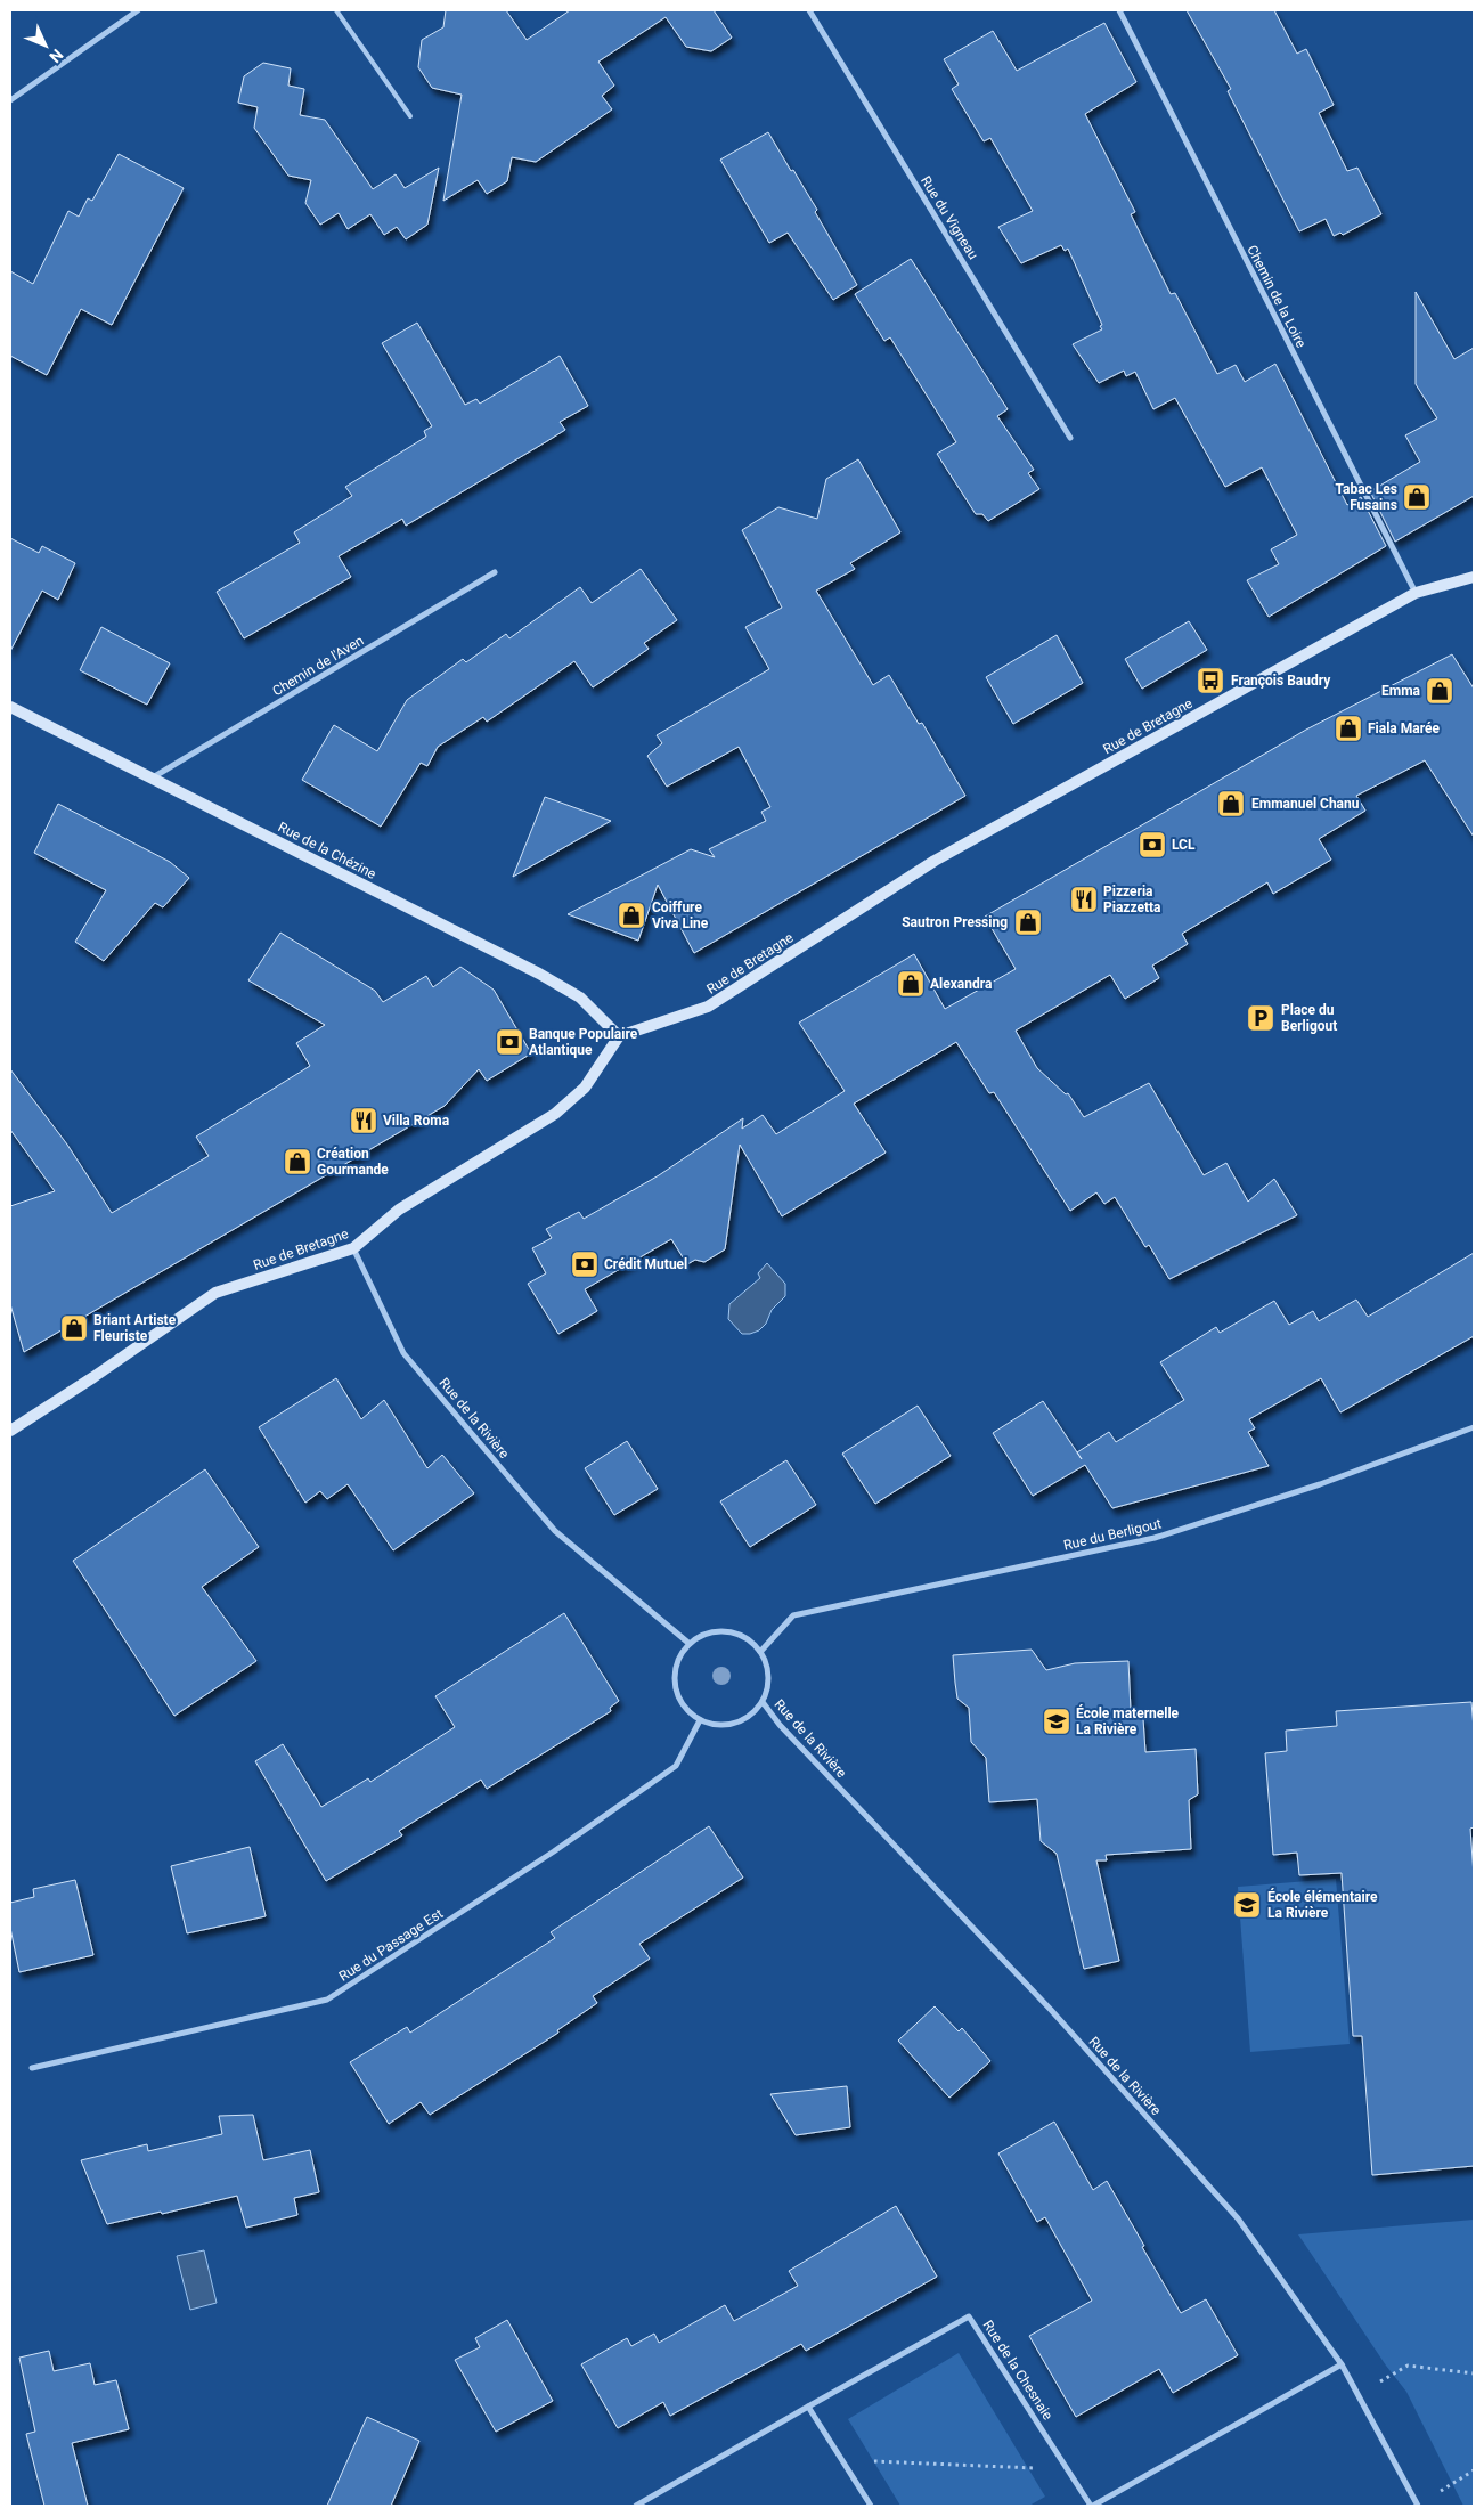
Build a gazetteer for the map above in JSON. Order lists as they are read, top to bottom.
{
  "streets": {
    "main road": ["Rue de Bretagne", "Rue de la Chézine"],
    "street": [
      "Rue du Vigneau",
      "Chemin de la Loire",
      "Chemin de l'Aven",
      "Rue de la Rivière",
      "Rue du Berligout",
      "Rue du Passage Est",
      "Rue de la Chesnaie"
    ]
  },
  "crossings": [
    ["Chemin de la Loire", "Rue de Bretagne"],
    ["Chemin de l'Aven", "Rue de la Chézine"],
    ["Rue de Bretagne", "Rue de la Chézine"],
    ["Rue de Bretagne", "Rue de la Rivière"],
    ["Rue de la Rivière", "Rue du Berligout"],
    ["Rue de la Rivière", "Rue du Passage Est"],
    ["Rue de la Rivière", "Rue de la Chesnaie"],
    ["Rue du Berligout", "Rue du Passage Est"]
  ],
  "places": {
    "shop": [
      "Tabac Les Fusains",
      "Emma",
      "Fiala Marée",
      "Emmanuel Chanu",
      "Coiffure Viva Line",
      "Sautron Pressing",
      "Alexandra",
      "Création Gourmande",
      "Briant Artiste Fleuriste"
    ],
    "bus stop": ["François Baudry"],
    "bank": ["LCL", "Banque Populaire Atlantique", "Crédit Mutuel"],
    "restaurant": ["Pizzeria Piazzetta", "Villa Roma"],
    "parking": ["Place du Berligout"],
    "school or university": ["École maternelle La Rivière", "École élémentaire La Rivière"]
  },
  "north": "bottom right"
}
